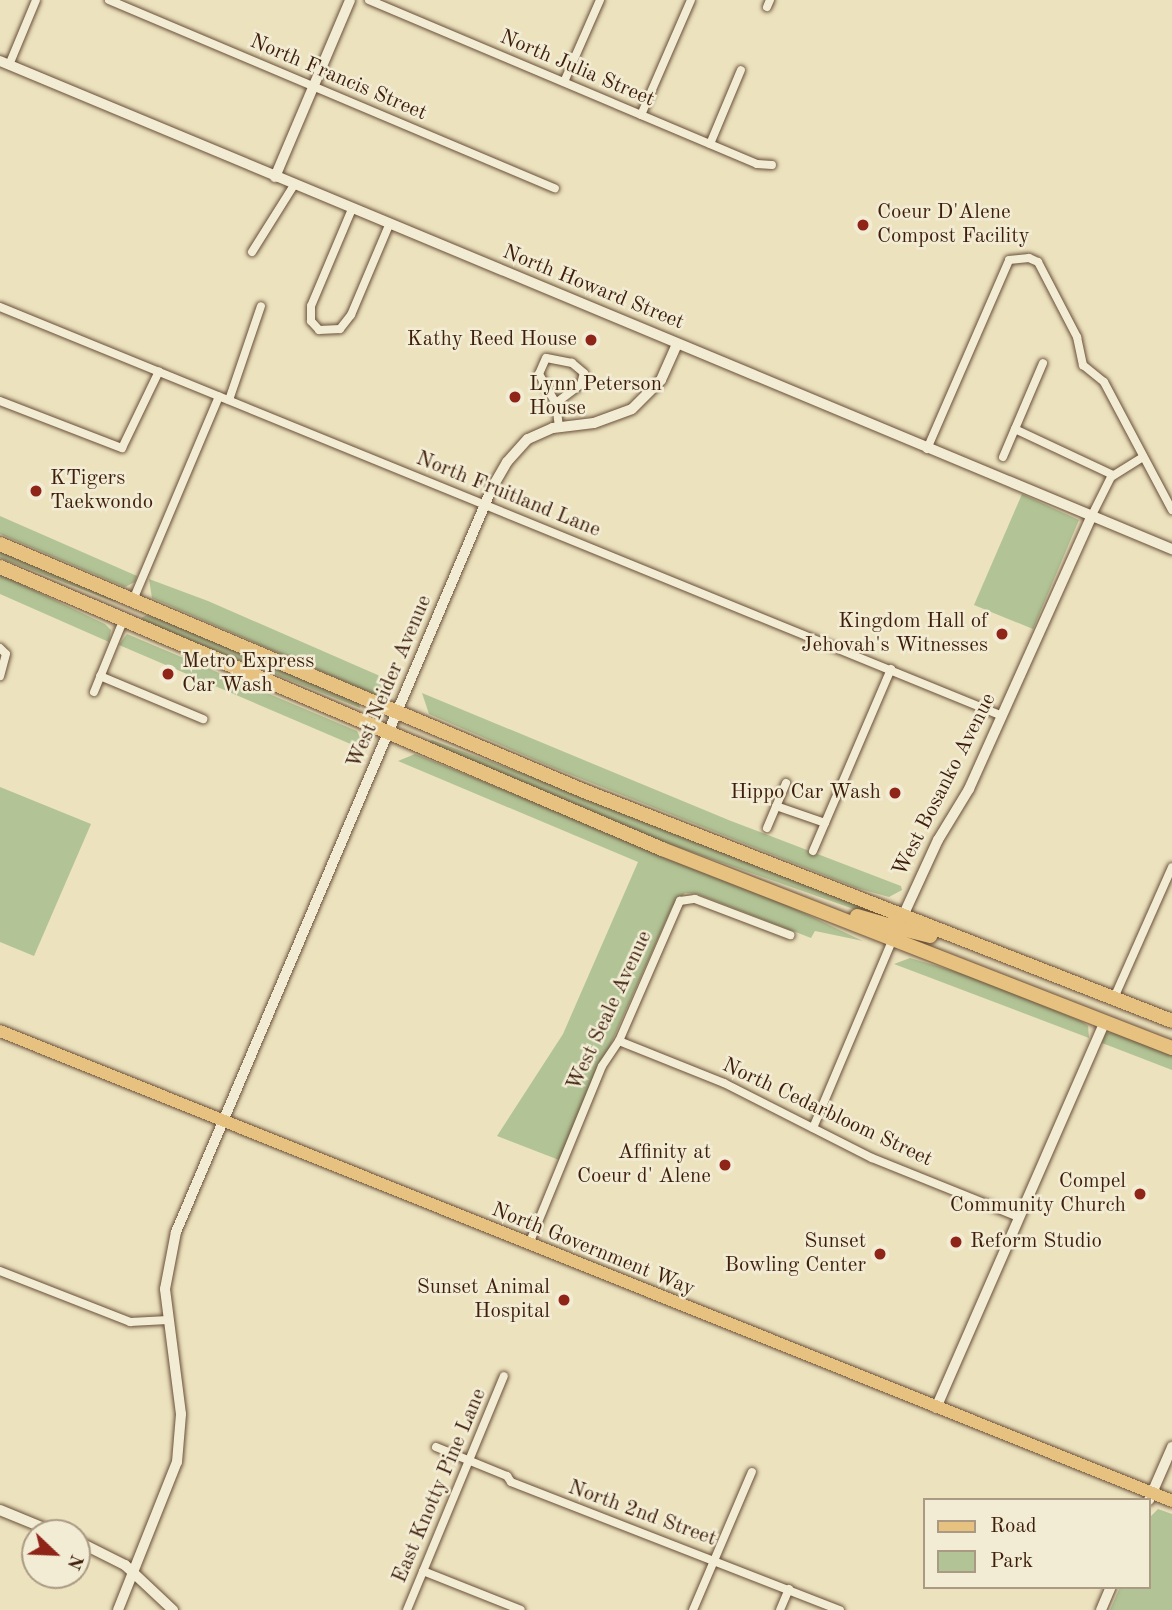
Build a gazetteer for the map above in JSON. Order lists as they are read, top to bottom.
{
  "streets": {
    "main road": ["North Government Way"],
    "street": [
      "North Julia Street",
      "North Francis Street",
      "North Howard Street",
      "North Fruitland Lane",
      "West Neider Avenue",
      "West Bosanko Avenue",
      "West Seale Avenue",
      "North Cedarbloom Street",
      "East Knotty Pine Lane",
      "North 2nd Street"
    ]
  },
  "crossings": [
    ["North Howard Street", "West Neider Avenue"],
    ["North Howard Street", "West Bosanko Avenue"],
    ["North Fruitland Lane", "West Neider Avenue"],
    ["North Fruitland Lane", "West Bosanko Avenue"],
    ["West Neider Avenue", "North Government Way"],
    ["West Seale Avenue", "North Cedarbloom Street"],
    ["West Seale Avenue", "North Government Way"],
    ["East Knotty Pine Lane", "North 2nd Street"]
  ],
  "places": [
    "Coeur D'Alene Compost Facility",
    "Kathy Reed House",
    "Lynn Peterson House",
    "KTigers Taekwondo",
    "Kingdom Hall of Jehovah's Witnesses",
    "Metro Express Car Wash",
    "Hippo Car Wash",
    "Affinity at Coeur d' Alene",
    "Compel Community Church",
    "Reform Studio",
    "Sunset Bowling Center",
    "Sunset Animal Hospital"
  ],
  "legend": ["Road", "Park"],
  "north": "bottom right"
}
